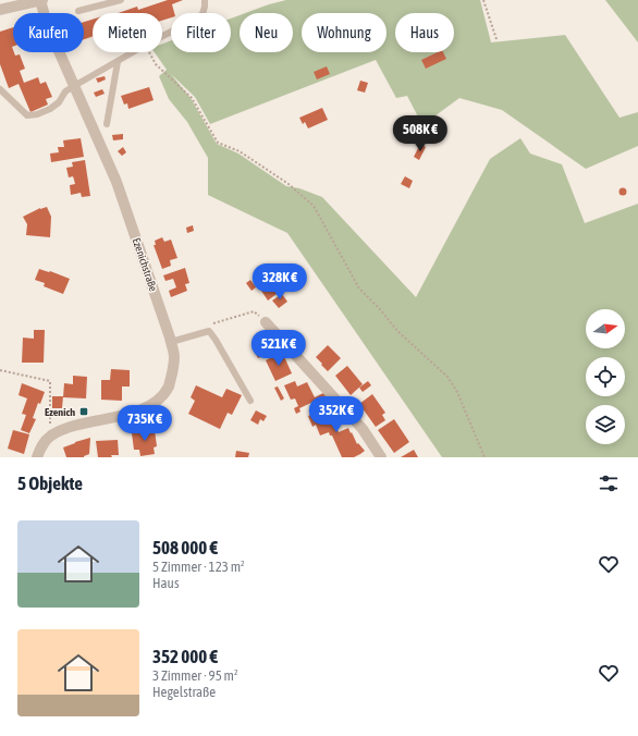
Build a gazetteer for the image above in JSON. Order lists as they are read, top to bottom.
{
  "streets": {
    "street": ["Ezenichstraße"]
  },
  "places": {
    "transit": ["Ezenich"]
  },
  "north": "right",
  "page": {
    "chip": [
      "Kaufen",
      "Mieten",
      "Filter",
      "Neu",
      "Wohnung",
      "Haus"
    ],
    "price": [
      "508K €",
      "328K €",
      "521K €",
      "352K €",
      "735K €"
    ],
    "heading": "5 Objekte",
    "list": [
      {
        "name": "508 000 €",
        "note": "5 Zimmer · 123 m² · Haus"
      },
      {
        "name": "352 000 €",
        "note": "3 Zimmer · 95 m² · Hegelstraße"
      }
    ]
  }
}
